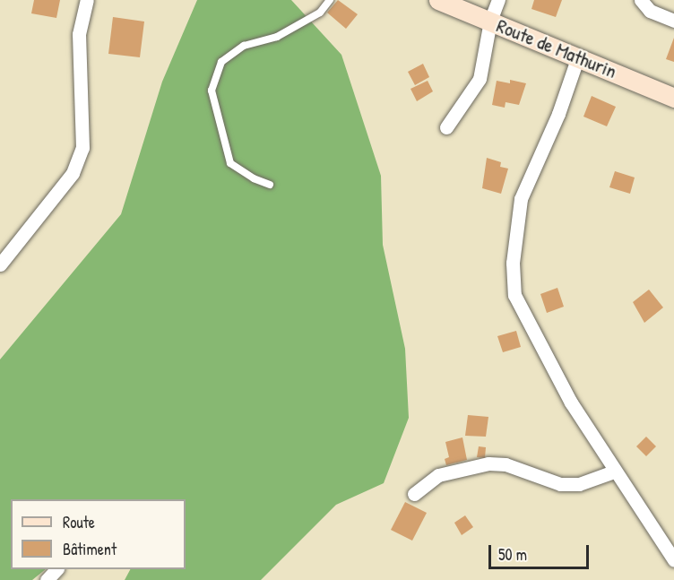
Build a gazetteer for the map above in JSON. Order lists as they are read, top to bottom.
{
  "streets": {
    "street": ["Route de Mathurin"]
  },
  "legend": ["Route", "Bâtiment"],
  "scale_bar": "50 m"
}
